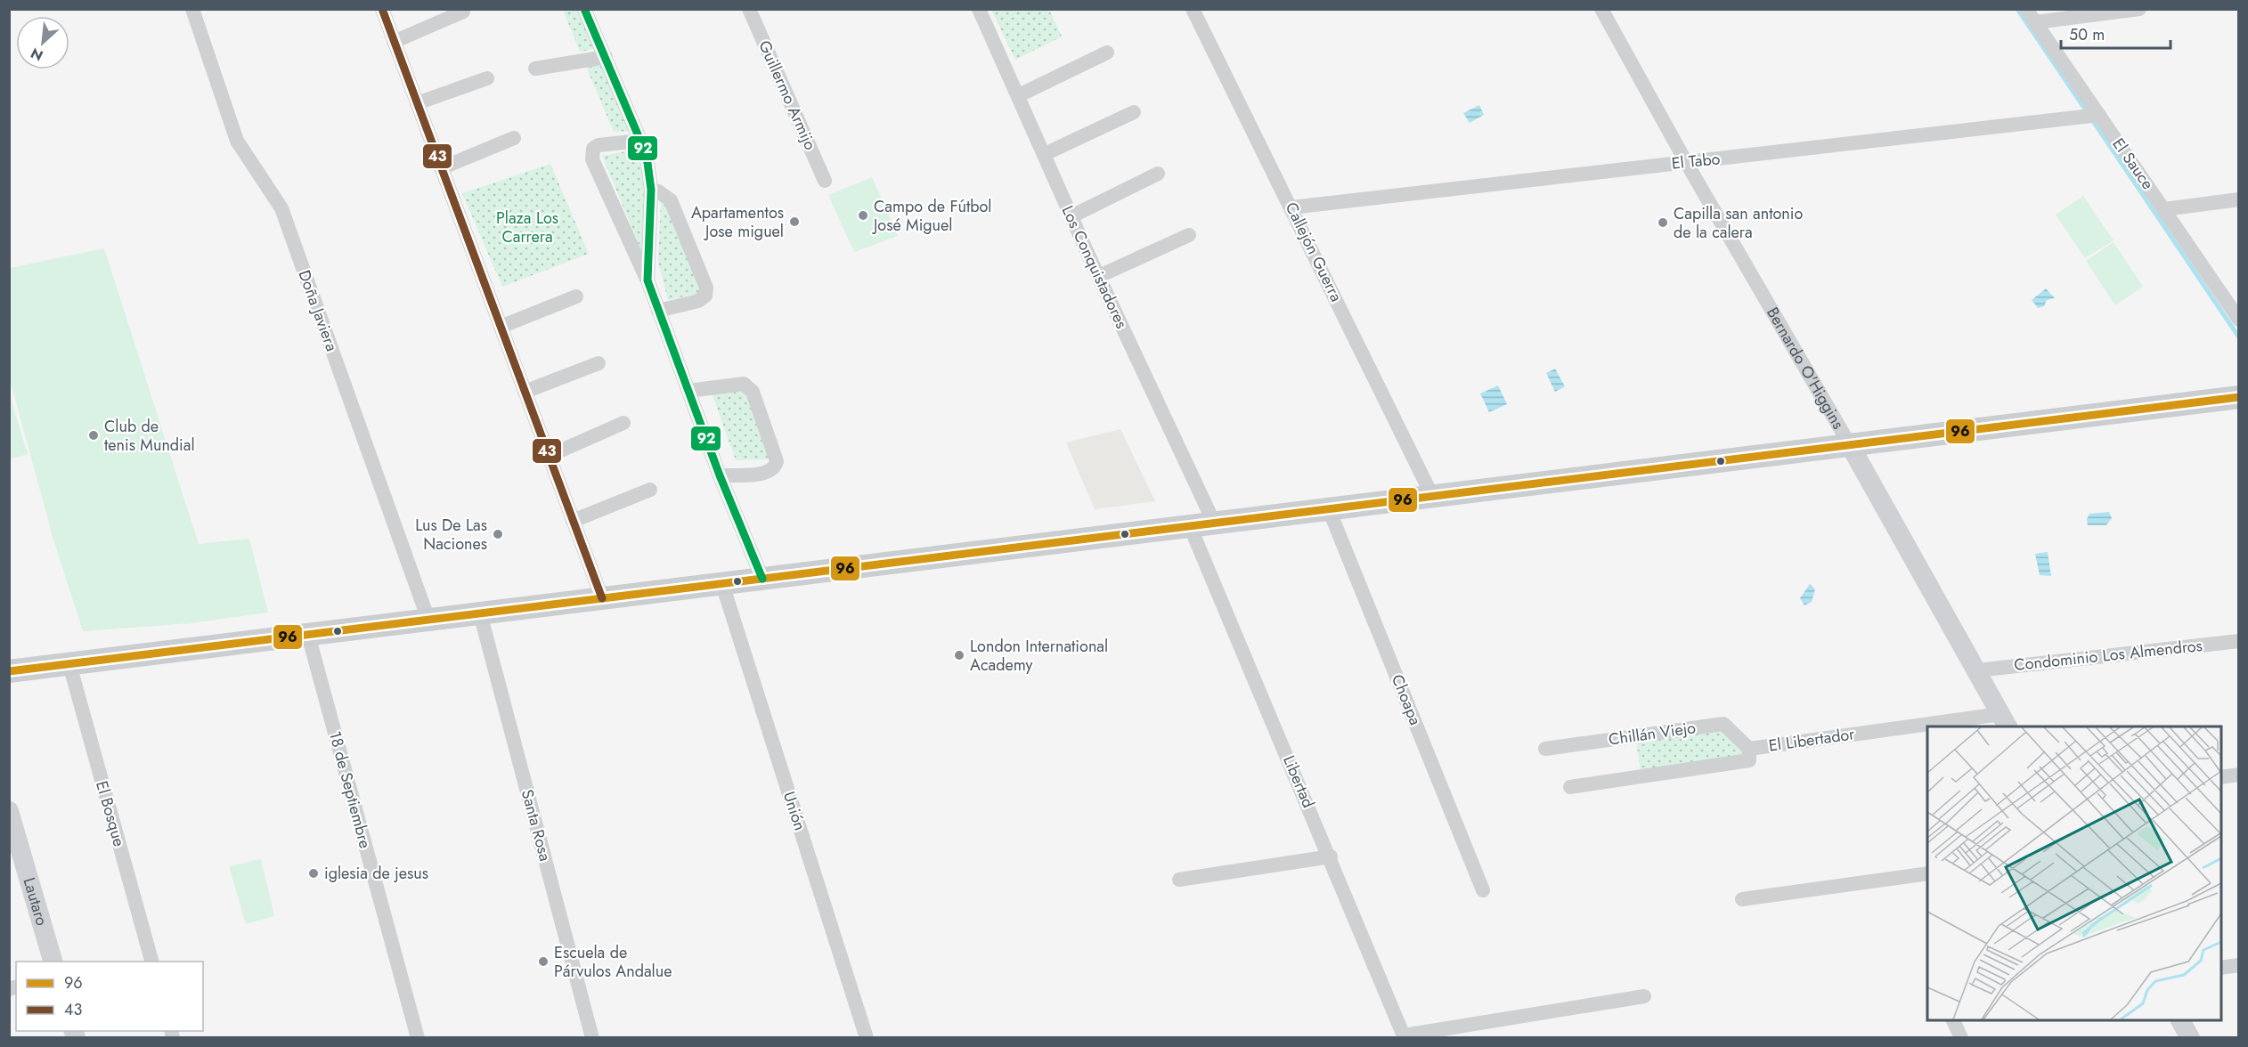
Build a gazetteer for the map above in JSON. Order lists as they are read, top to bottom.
{
  "streets": {
    "street": [
      "Guillermo Armijo",
      "El Tabo",
      "El Sauce",
      "Callejón Guerra",
      "Los Conquistadores",
      "Doña Javiera",
      "Bernardo O'Higgins",
      "Condominio Los Almendros",
      "Choapa",
      "Chillán Viejo",
      "El Libertador",
      "Libertad",
      "18 de Septiembre",
      "Unión",
      "El Bosque",
      "Santa Rosa",
      "Lautaro"
    ]
  },
  "crossings": [
    ["El Tabo", "El Sauce"],
    ["El Tabo", "Callejón Guerra"],
    ["El Tabo", "Bernardo O'Higgins"],
    ["Bernardo O'Higgins", "Condominio Los Almendros"],
    ["Bernardo O'Higgins", "El Libertador"],
    ["Chillán Viejo", "El Libertador"]
  ],
  "parks": ["Plaza Los Carrera"],
  "places": [
    "Campo de Fútbol José Miguel",
    "Apartamentos Jose miguel",
    "Capilla san antonio de la calera",
    "Club de tenis Mundial",
    "Lus De Las Naciones",
    "London International Academy",
    "iglesia de jesus",
    "Escuela de Párvulos Andalue"
  ],
  "lines": ["transit line 43", "transit line 92", "transit line 96"],
  "legend": ["96", "43"],
  "scale_bar": "50 m",
  "north": "bottom left"
}
